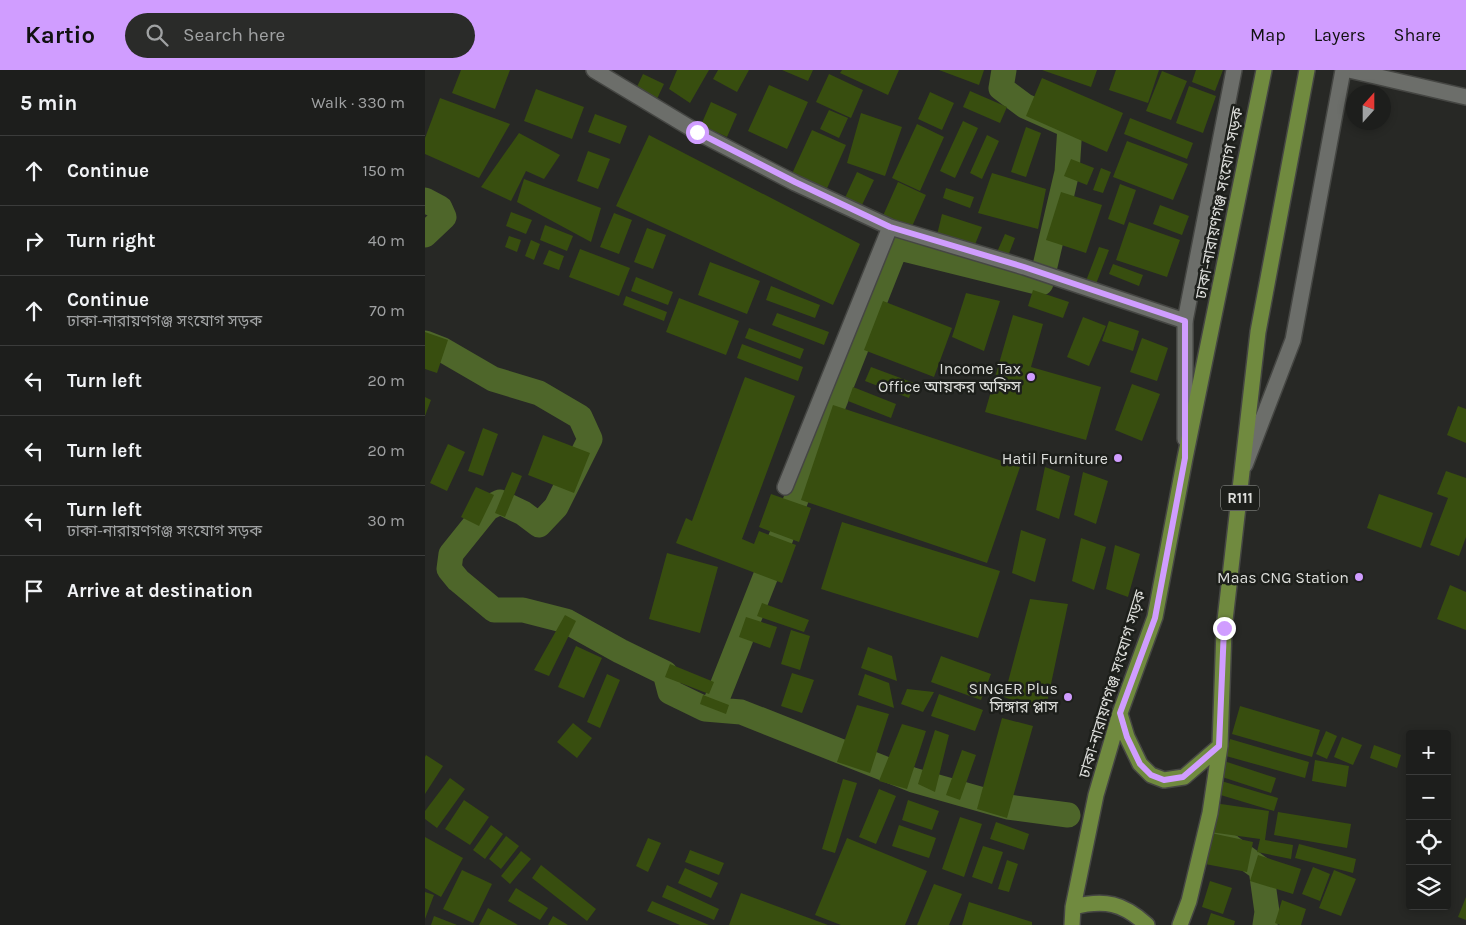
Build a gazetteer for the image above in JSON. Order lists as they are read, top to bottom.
{
  "streets": {
    "main road": ["ঢাকা-নারায়ণগঞ্জ সংযোগ সড়ক", "R111"]
  },
  "places": [
    "Income Tax Office আয়কর অফিস",
    "Hatil Furniture",
    "Maas CNG Station",
    "SINGER Plus সিঙ্গার প্লাস"
  ],
  "north": "top",
  "page": {
    "header": "Kartio",
    "search": "Search here",
    "nav": ["Map", "Layers", "Share"],
    "heading": ["5 min", "Walk · 330 m"],
    "list": [
      ["Continue", "150 m"],
      ["Turn right", "40 m"],
      ["Continue", "ঢাকা-নারায়ণগঞ্জ সংযোগ সড়ক", "70 m"],
      ["Turn left", "20 m"],
      ["Turn left", "20 m"],
      ["Turn left", "ঢাকা-নারায়ণগঞ্জ সংযোগ সড়ক", "30 m"],
      "Arrive at destination"
    ],
    "map_buttons": ["+", "−"]
  }
}
